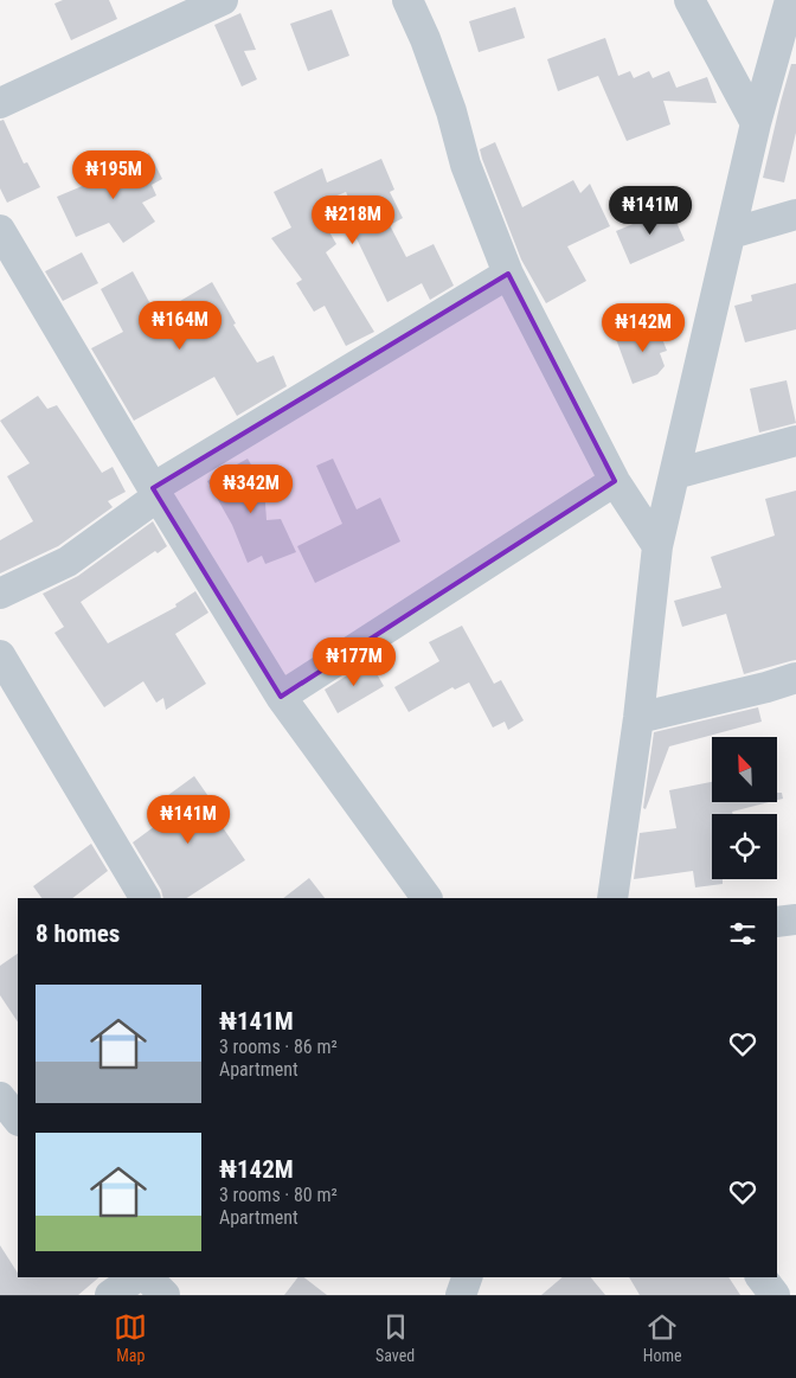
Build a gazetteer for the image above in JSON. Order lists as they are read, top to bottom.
{
  "north": "top left",
  "page": {
    "price": [
      "₦195M",
      "₦141M",
      "₦218M",
      "₦164M",
      "₦142M",
      "₦342M",
      "₦177M",
      "₦141M"
    ],
    "heading": "8 homes",
    "list": [
      {
        "name": "₦141M",
        "note": "3 rooms · 86 m² · Apartment"
      },
      {
        "name": "₦142M",
        "note": "3 rooms · 80 m² · Apartment"
      }
    ],
    "tabs": ["Map", "Saved", "Home"]
  }
}
